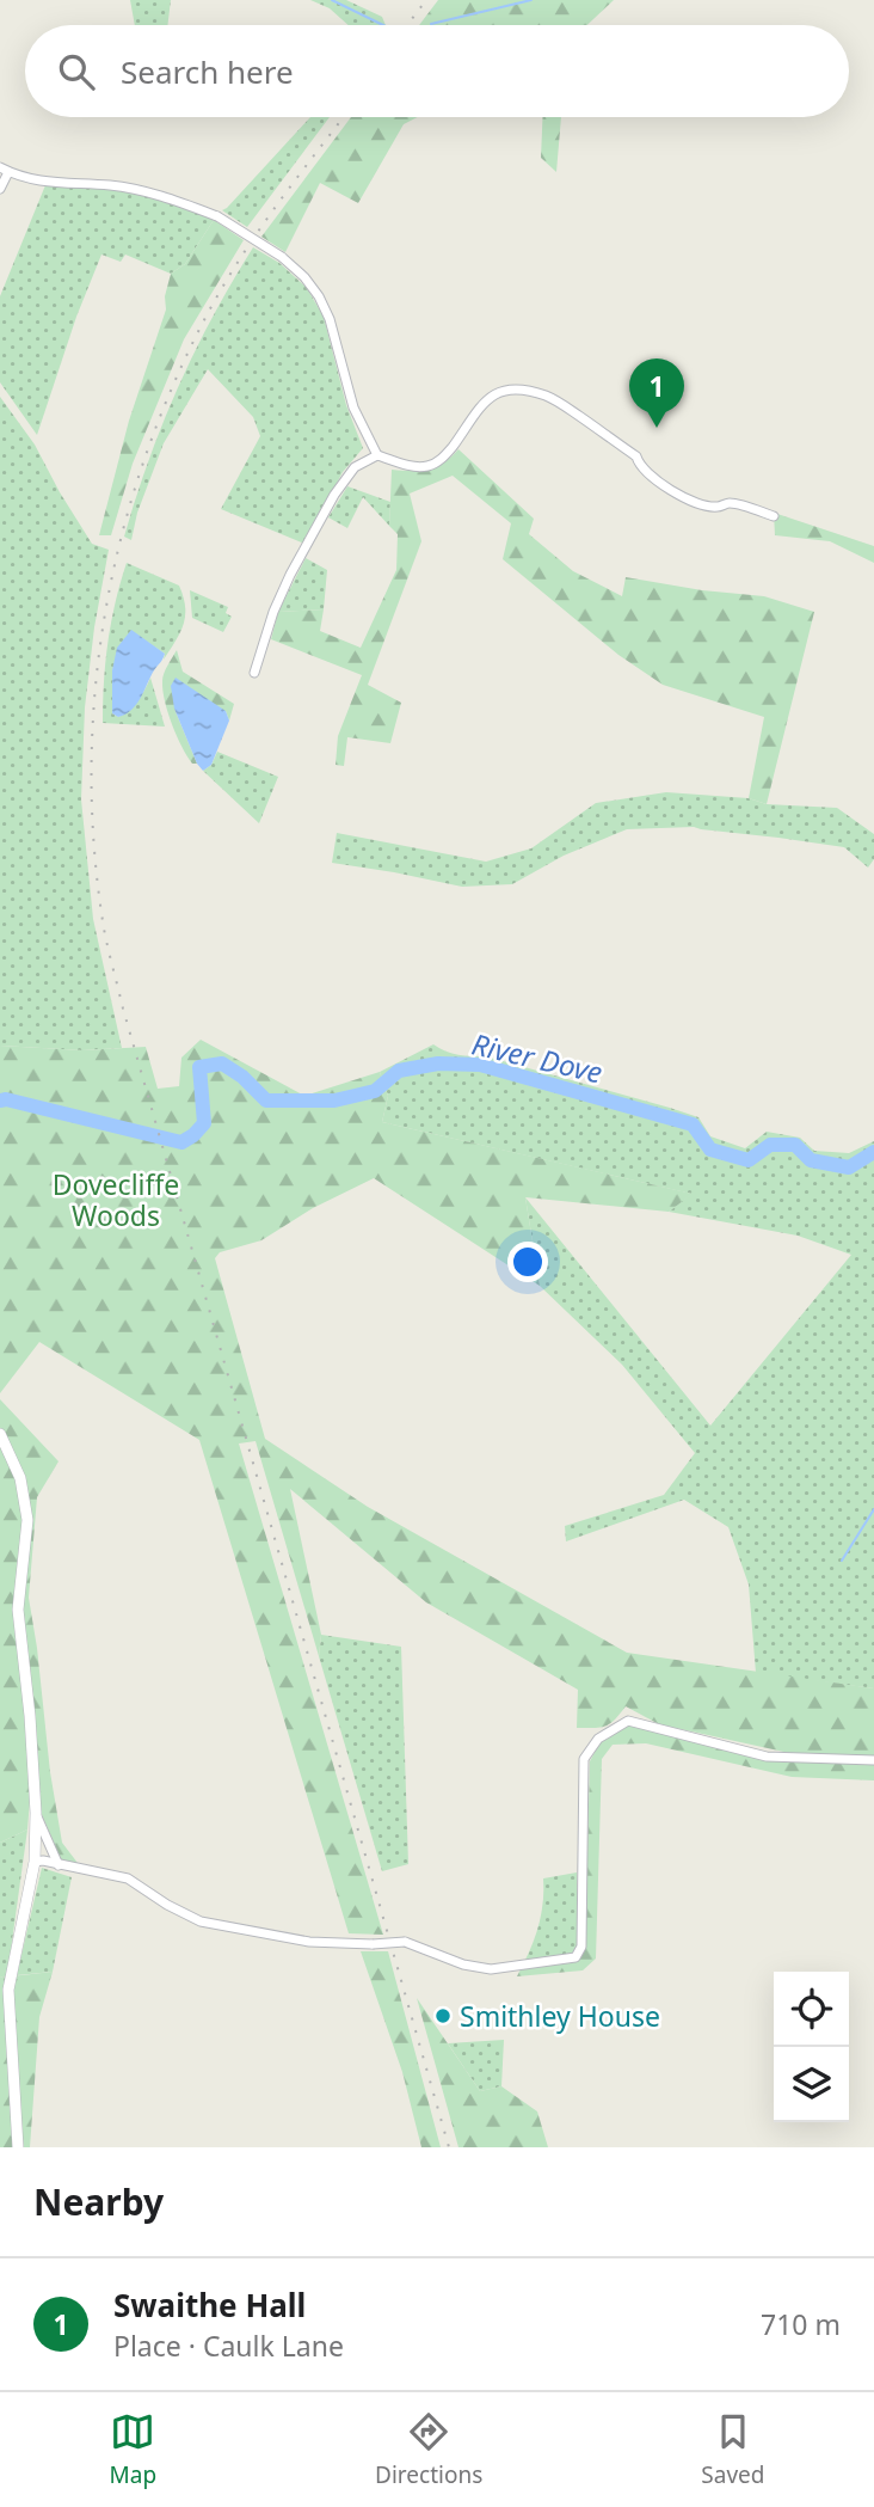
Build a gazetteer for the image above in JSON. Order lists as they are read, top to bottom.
{
  "water": ["River Dove"],
  "parks": ["Dovecliffe Woods"],
  "places": ["Smithley House"],
  "page": {
    "search": "Search here",
    "pins": "1",
    "heading": "Nearby",
    "list": [
      {
        "mark": "1",
        "name": "Swaithe Hall",
        "note": "Place · Caulk Lane",
        "value": "710 m"
      }
    ],
    "nav": ["Map", "Directions", "Saved"]
  }
}
